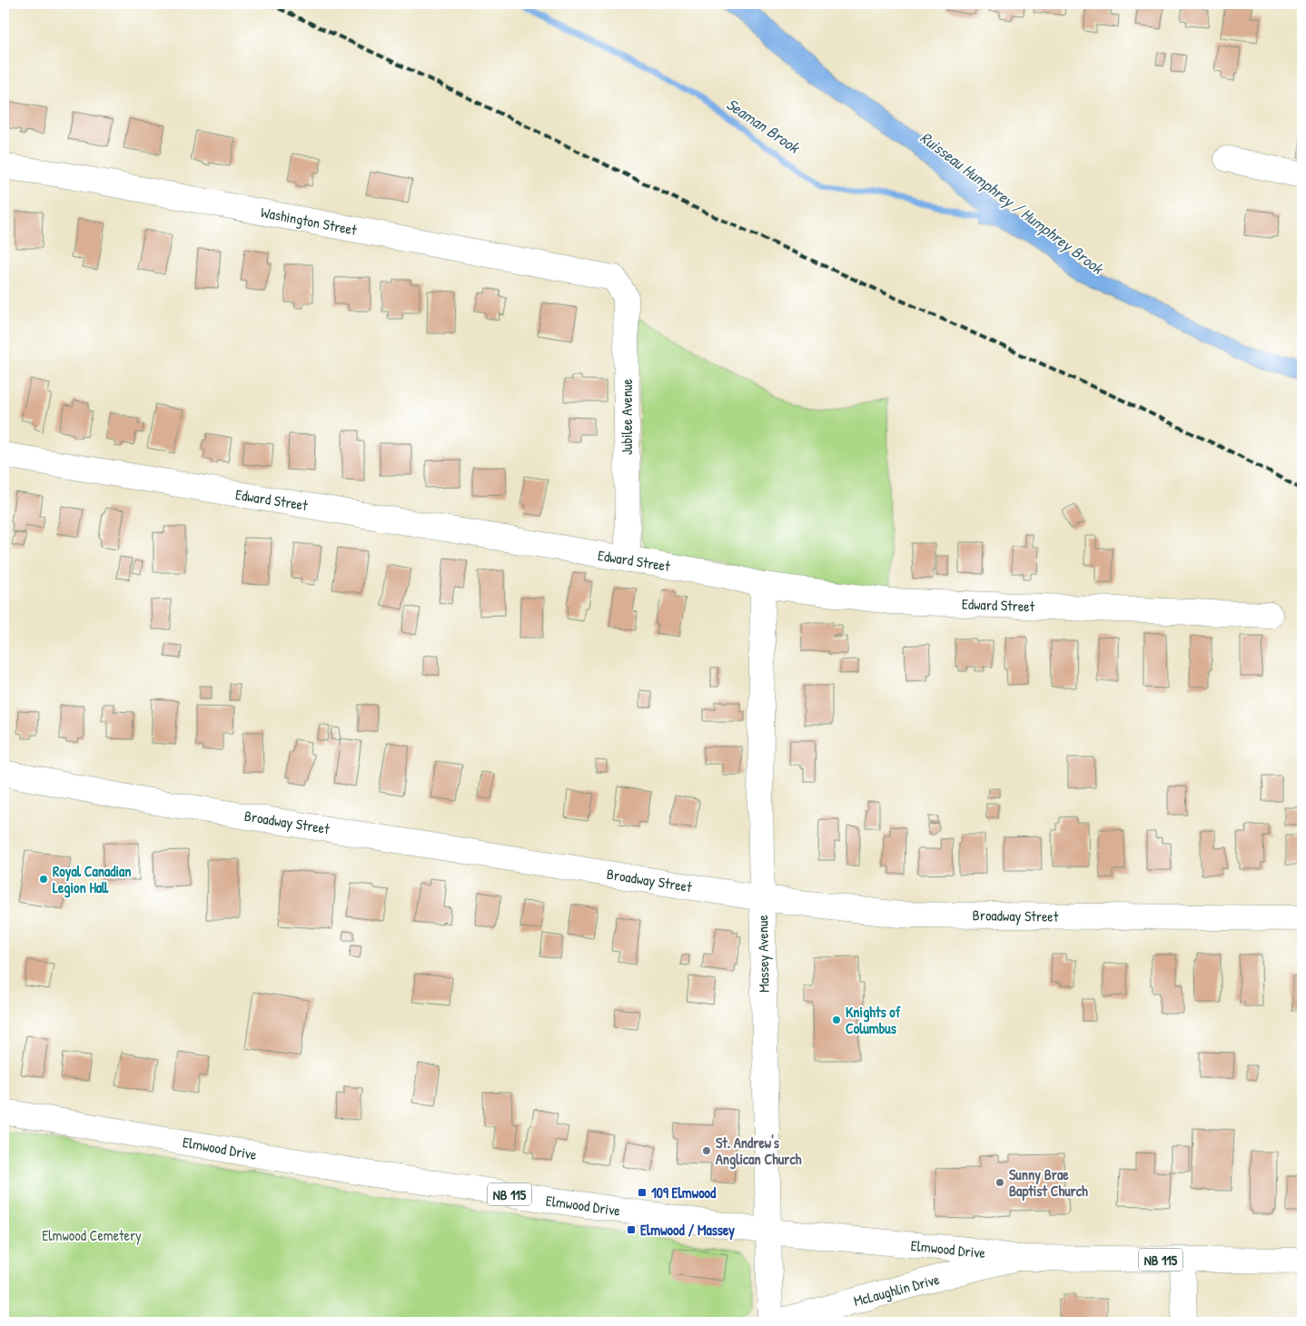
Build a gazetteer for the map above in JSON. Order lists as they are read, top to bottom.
{
  "streets": {
    "street": [
      "Washington Street",
      "Jubilee Avenue",
      "Edward Street",
      "Broadway Street",
      "Massey Avenue",
      "Elmwood Drive",
      "NB 115",
      "McLaughlin Drive"
    ]
  },
  "crossings": [
    ["Washington Street", "Jubilee Avenue"],
    ["Jubilee Avenue", "Edward Street"],
    ["Edward Street", "Massey Avenue"],
    ["Broadway Street", "Massey Avenue"],
    ["Massey Avenue", "Elmwood Drive"],
    ["Elmwood Drive", "McLaughlin Drive"]
  ],
  "water": ["Seaman Brook", "Ruisseau Humphrey / Humphrey Brook"],
  "parks": ["Elmwood Cemetery"],
  "places": {
    "other": [
      "Royal Canadian Legion Hall",
      "Knights of Columbus",
      "St. Andrew's Anglican Church",
      "Sunny Brae Baptist Church"
    ],
    "transit": ["109 Elmwood", "Elmwood / Massey"]
  }
}
